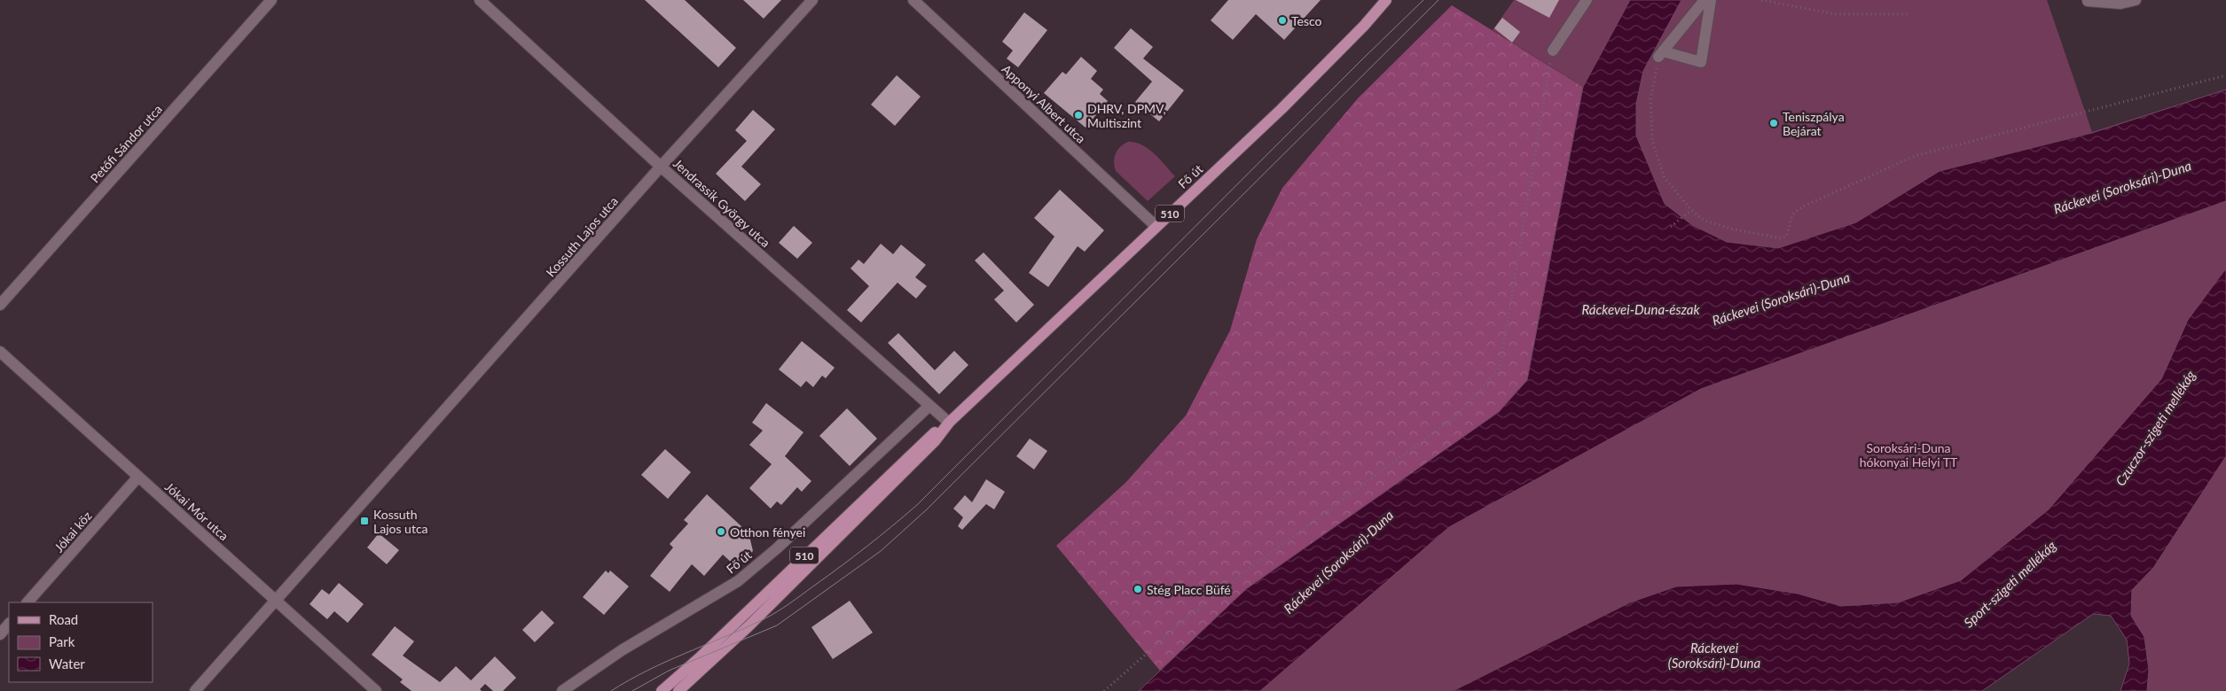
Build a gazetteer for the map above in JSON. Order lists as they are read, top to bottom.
{
  "streets": {
    "main road": ["Fő út", "510"],
    "street": [
      "Apponyi Albert utca",
      "Petőfi Sándor utca",
      "Jendrassik György utca",
      "Kossuth Lajos utca",
      "Jókai Mór utca",
      "Jókai köz"
    ]
  },
  "crossings": [
    ["Apponyi Albert utca", "Fő út"],
    ["Fő út", "Jendrassik György utca"],
    ["Jendrassik György utca", "Kossuth Lajos utca"],
    ["Kossuth Lajos utca", "Jókai Mór utca"],
    ["Jókai Mór utca", "Jókai köz"]
  ],
  "water": [
    "Ráckevei (Soroksári)-Duna",
    "Ráckevei-Duna-észak",
    "Czuczor-szigeti mellékág",
    "Sport-szigeti mellékág"
  ],
  "parks": ["Soroksári-Duna hókonyai Helyi TT"],
  "places": {
    "other": [
      "Tesco",
      "DHRV, DPMV, Multiszint",
      "Teniszpálya Bejárat",
      "Otthon fényei",
      "Stég Placc Büfé"
    ],
    "transit": ["Kossuth Lajos utca"]
  },
  "legend": ["Road", "Park", "Water"]
}
